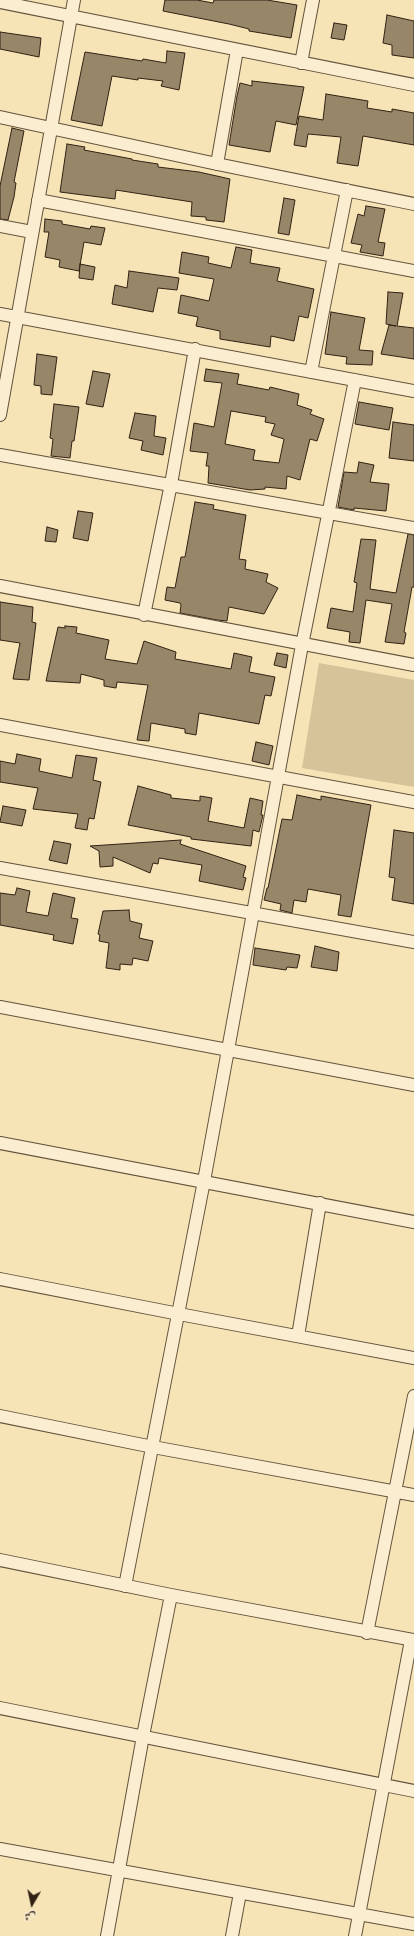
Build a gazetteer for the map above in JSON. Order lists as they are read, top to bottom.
{
  "north": "bottom"
}
